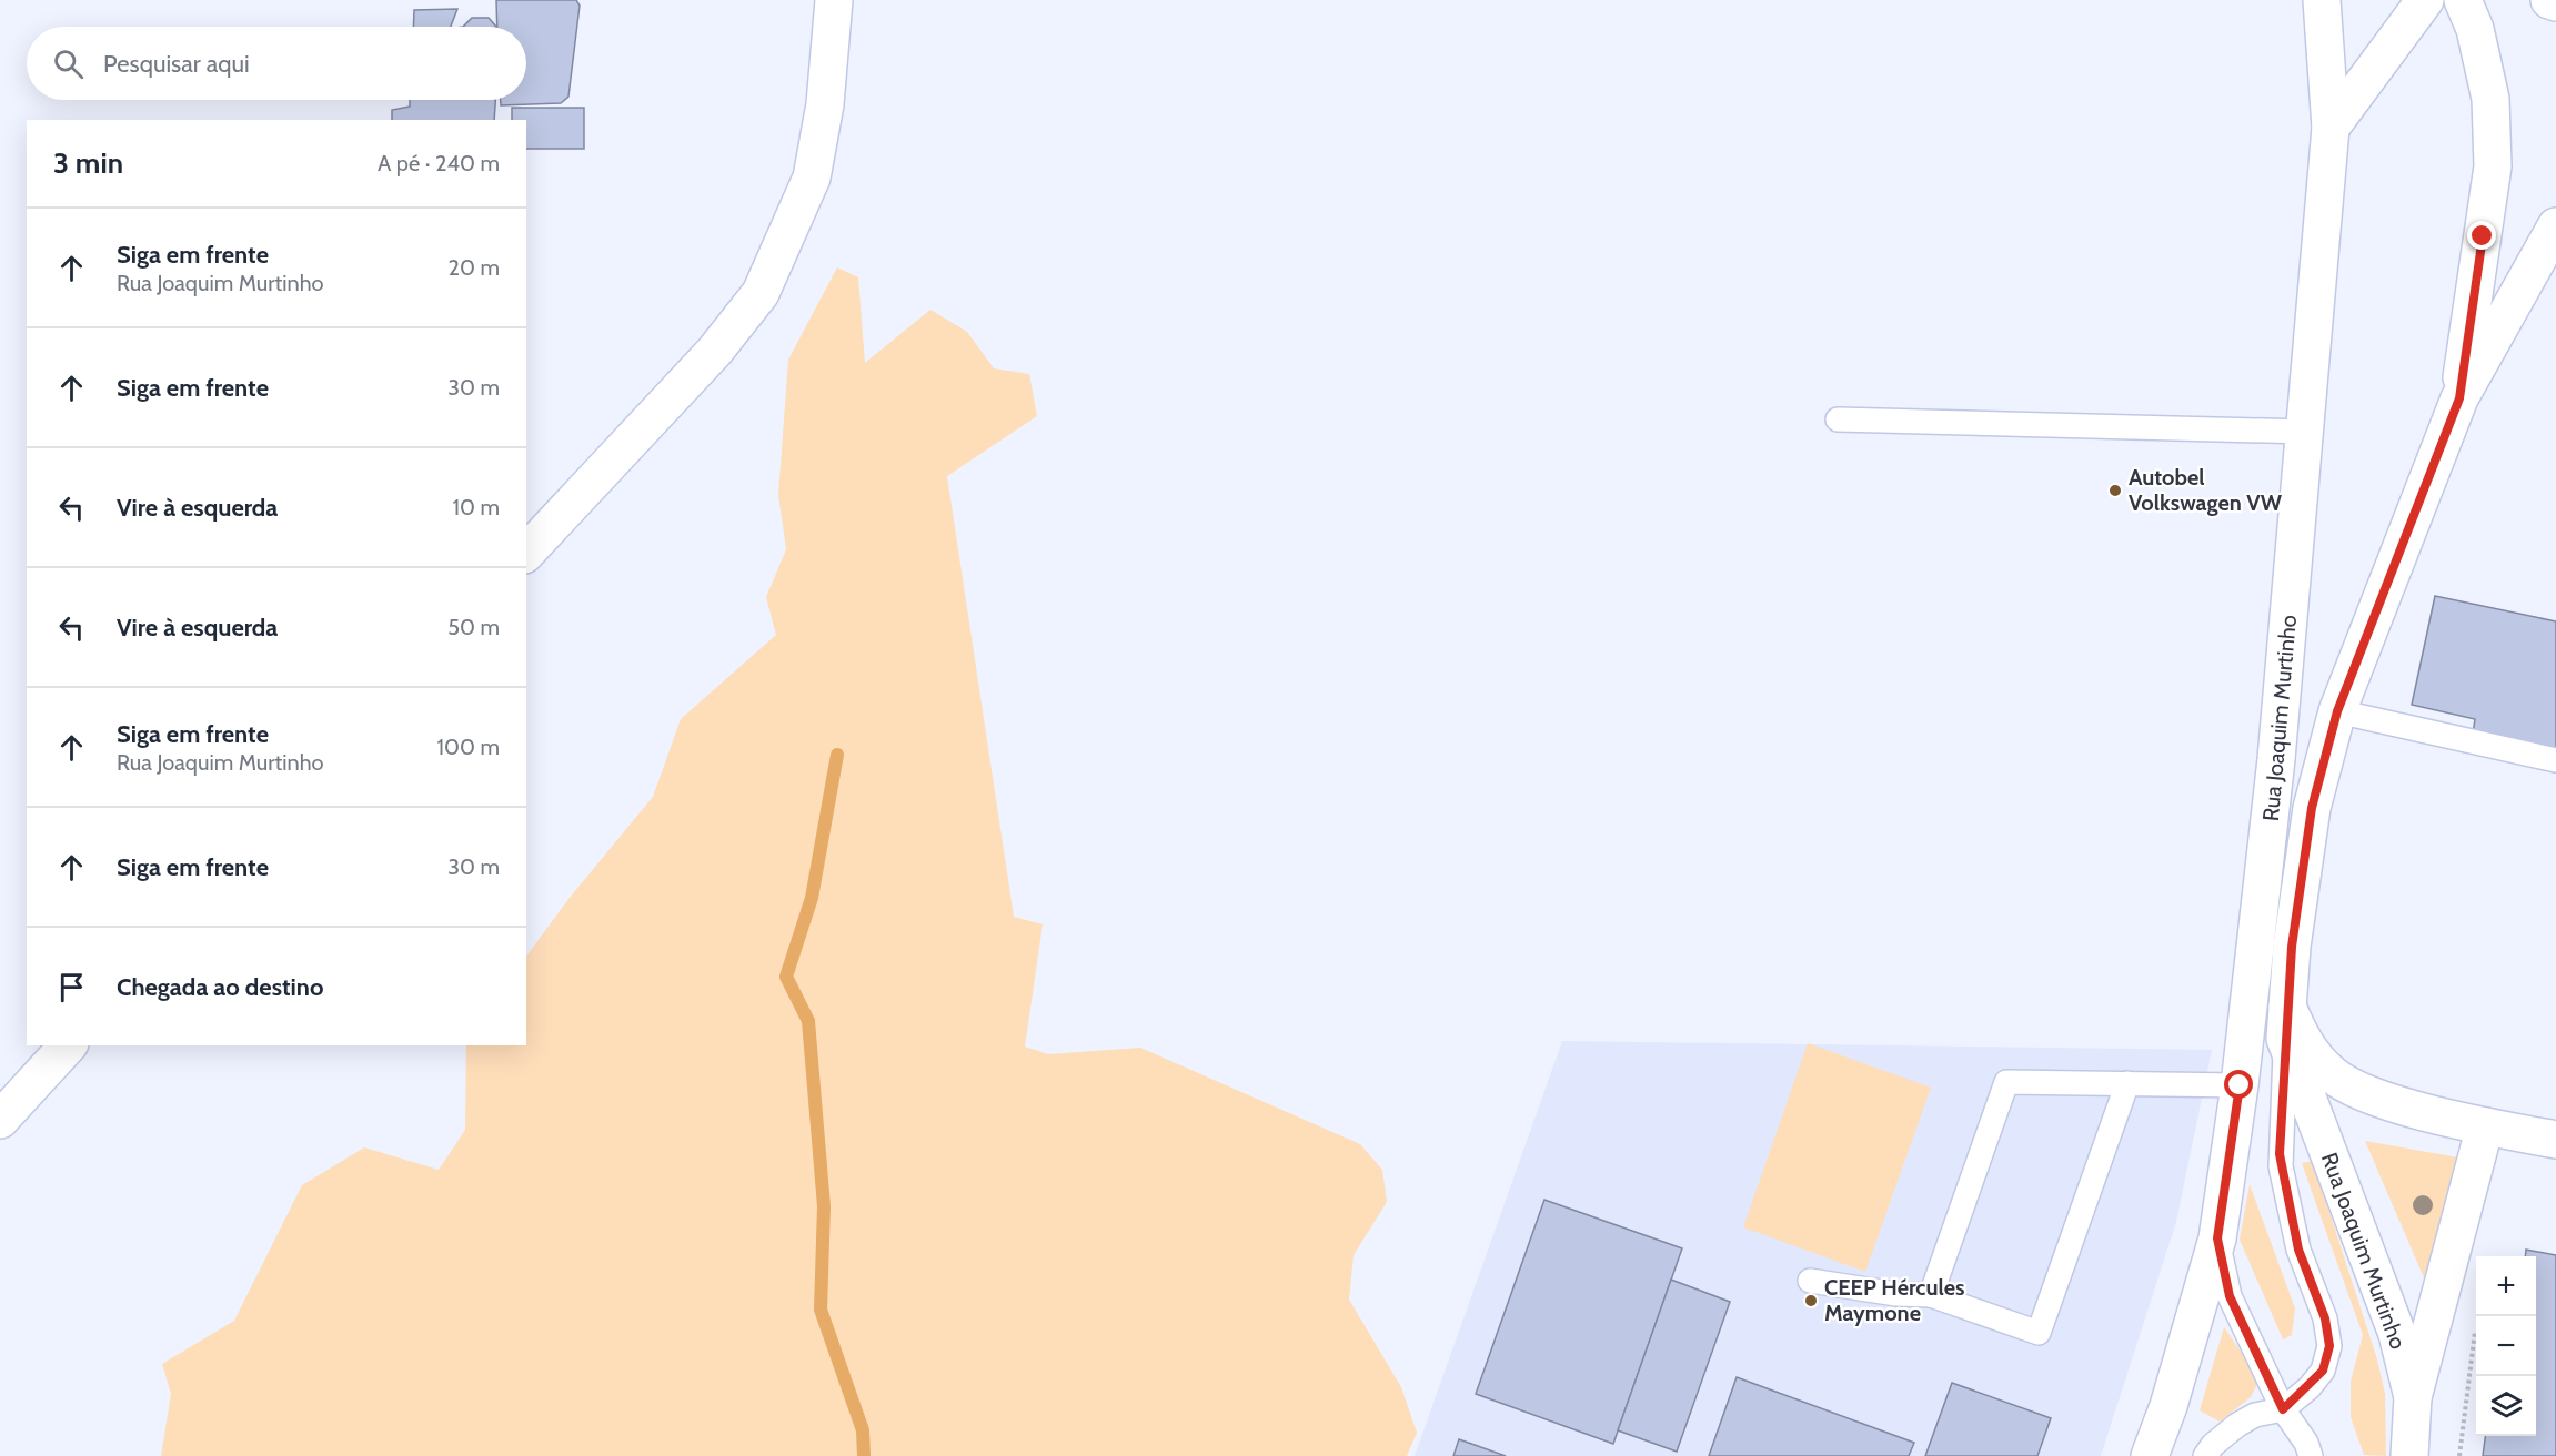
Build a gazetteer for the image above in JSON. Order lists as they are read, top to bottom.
{
  "streets": {
    "main road": ["Rua Joaquim Murtinho"]
  },
  "places": ["Autobel Volkswagen VW", "CEEP Hércules Maymone"],
  "page": {
    "search": "Pesquisar aqui",
    "heading": ["3 min", "A pé · 240 m"],
    "list": [
      ["Siga em frente", "Rua Joaquim Murtinho", "20 m"],
      ["Siga em frente", "30 m"],
      ["Vire à esquerda", "10 m"],
      ["Vire à esquerda", "50 m"],
      ["Siga em frente", "Rua Joaquim Murtinho", "100 m"],
      ["Siga em frente", "30 m"],
      "Chegada ao destino"
    ],
    "map_buttons": ["+", "−"]
  }
}
